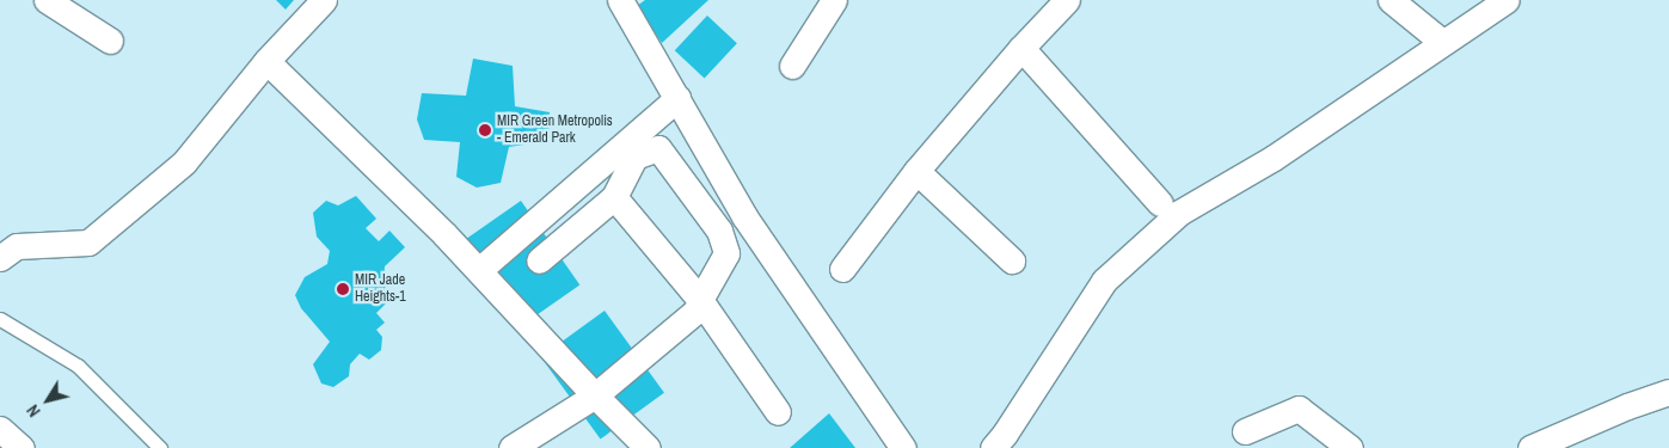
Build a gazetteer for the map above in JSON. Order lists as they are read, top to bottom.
{
  "places": ["MIR Green Metropolis - Emerald Park", "MIR Jade Heights-1"],
  "north": "bottom left"
}
